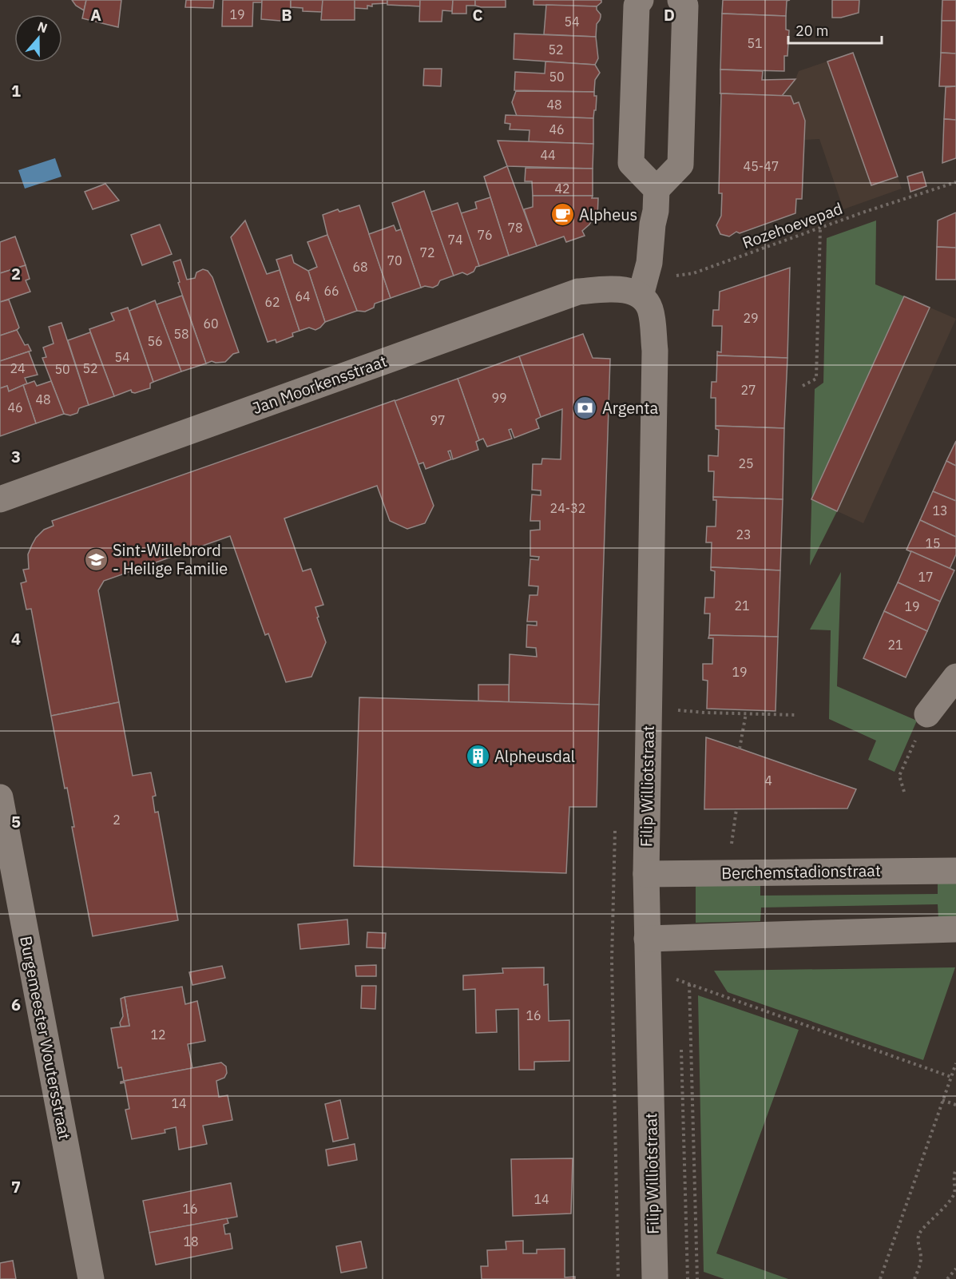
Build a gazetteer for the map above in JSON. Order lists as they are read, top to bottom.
{
  "streets": {
    "street": [
      "Jan Moorkensstraat",
      "Filip Williotstraat",
      "Berchemstadionstraat",
      "Burgemeester Woutersstraat"
    ],
    "path": ["Rozehoevepad"]
  },
  "crossings": [
    ["Rozehoevepad", "Jan Moorkensstraat"],
    ["Rozehoevepad", "Filip Williotstraat"],
    ["Jan Moorkensstraat", "Filip Williotstraat"],
    ["Filip Williotstraat", "Berchemstadionstraat"]
  ],
  "places": {
    "cafe": ["Alpheus"],
    "bank": ["Argenta"],
    "school or university": ["Sint-Willebrord - Heilige Familie"],
    "building": ["Alpheusdal"]
  },
  "house_numbers": [
    "19",
    "54",
    "51",
    "52",
    "50",
    "48",
    "46",
    "44",
    "45-47",
    "42",
    "78",
    "76",
    "74",
    "72",
    "70",
    "68",
    "66",
    "64",
    "62",
    "29",
    "60",
    "58",
    "56",
    "54",
    "24",
    "52",
    "50",
    "27",
    "99",
    "48",
    "46",
    "97",
    "25",
    "24-32",
    "13",
    "23",
    "15",
    "17",
    "21",
    "19",
    "21",
    "19",
    "4",
    "2",
    "16",
    "12",
    "14",
    "14",
    "16",
    "18"
  ],
  "scale_bar": "20 m",
  "north": "top",
  "grid": {
    "columns": [
      "A",
      "B",
      "C",
      "D"
    ],
    "rows": [
      "1",
      "2",
      "3",
      "4",
      "5",
      "6",
      "7"
    ]
  }
}
